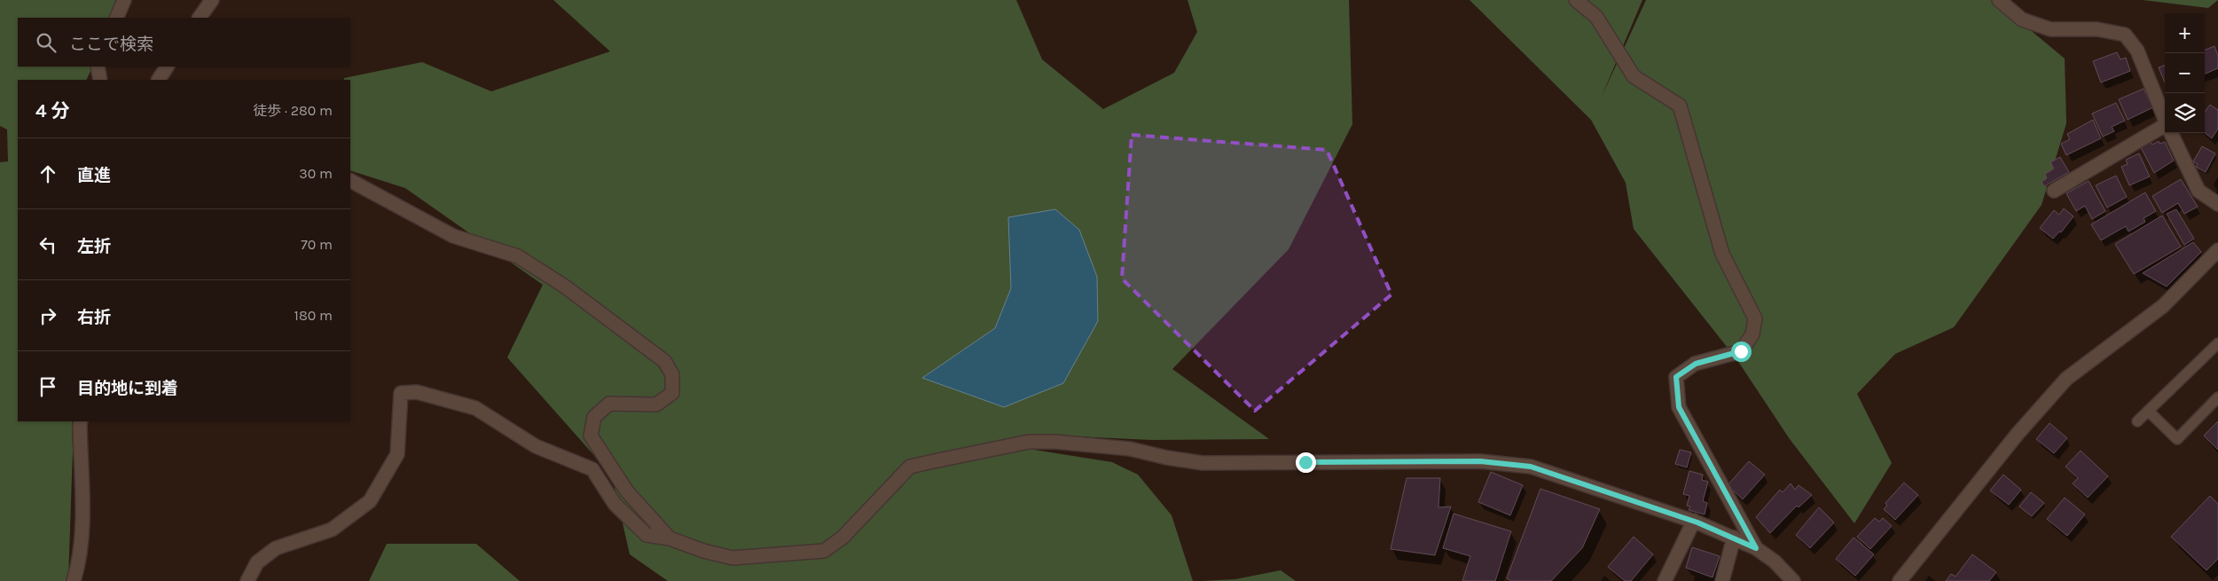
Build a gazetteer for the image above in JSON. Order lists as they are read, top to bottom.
{
  "page": {
    "map_buttons": ["+", "−"],
    "search": "ここで検索",
    "heading": ["4 分", "徒歩 · 280 m"],
    "list": [
      ["直進", "30 m"],
      ["左折", "70 m"],
      ["右折", "180 m"],
      "目的地に到着"
    ]
  }
}
